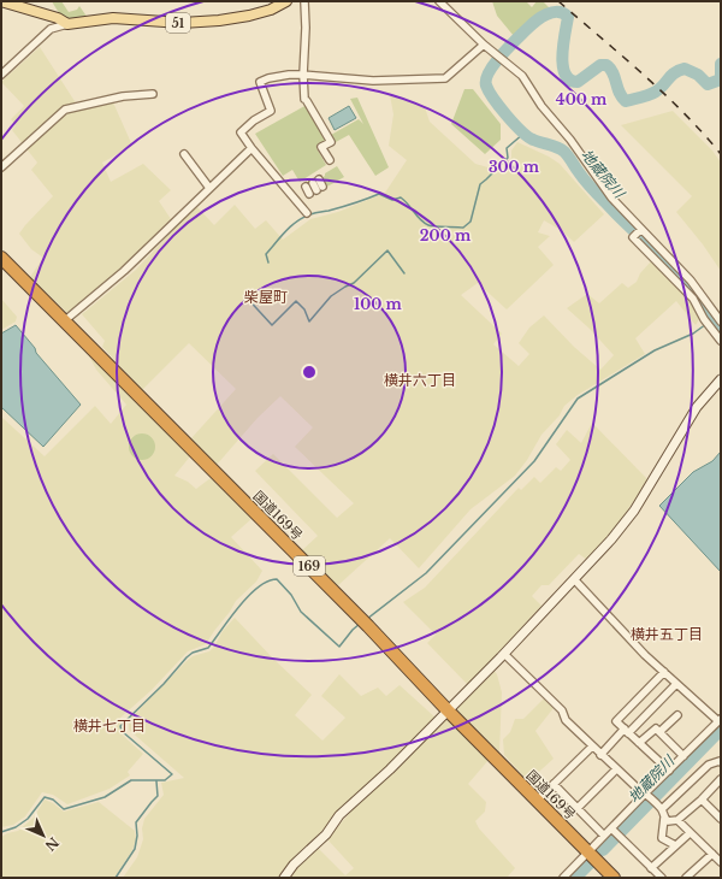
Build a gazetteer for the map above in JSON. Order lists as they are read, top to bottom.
{
  "streets": {
    "highway": ["国道169号", "169"],
    "main road": ["51"]
  },
  "districts": [
    "柴屋町",
    "横井六丁目",
    "横井五丁目",
    "横井七丁目"
  ],
  "water": ["地蔵院川"],
  "north": "bottom right",
  "rings": [
    "400 m",
    "300 m",
    "200 m",
    "100 m"
  ]
}
